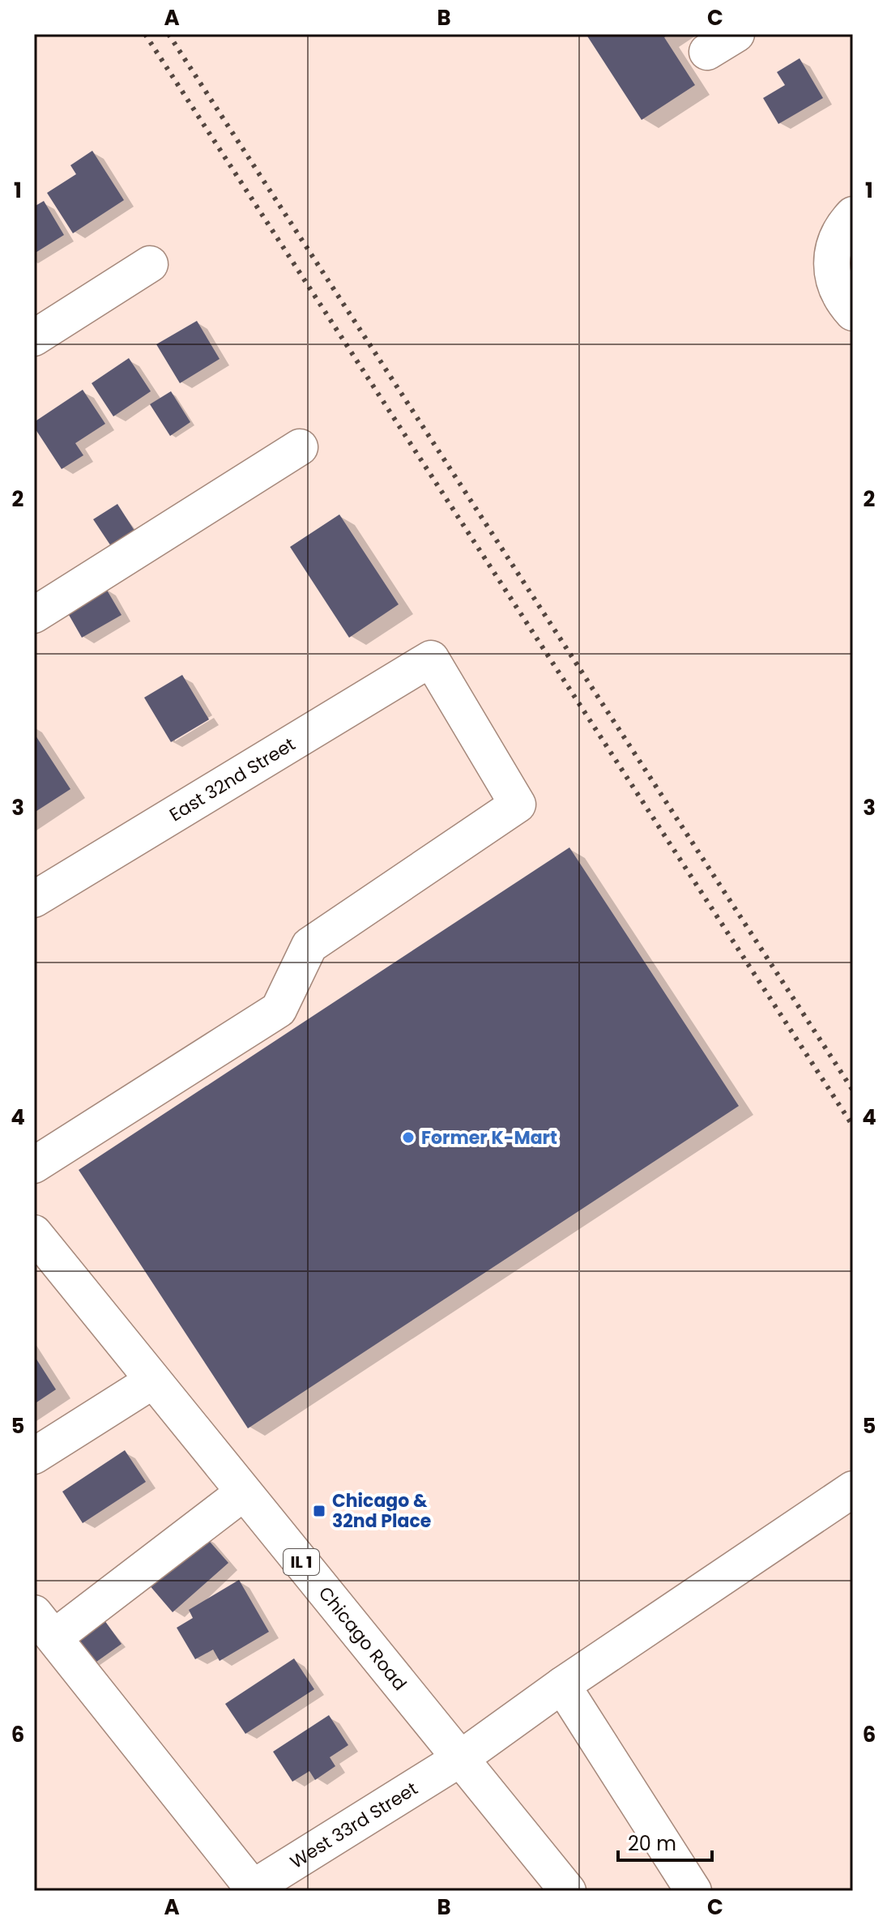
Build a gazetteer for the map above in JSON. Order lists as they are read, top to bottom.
{
  "streets": {
    "street": [
      "East 32nd Street",
      "IL 1",
      "Chicago Road",
      "West 33rd Street"
    ]
  },
  "crossings": [
    ["Chicago Road", "West 33rd Street"]
  ],
  "places": {
    "other": ["Former K-Mart"],
    "transit": ["Chicago & 32nd Place"]
  },
  "scale_bar": "20 m",
  "grid": {
    "columns": ["A", "B", "C"],
    "rows": [
      "1",
      "2",
      "3",
      "4",
      "5",
      "6"
    ]
  }
}
